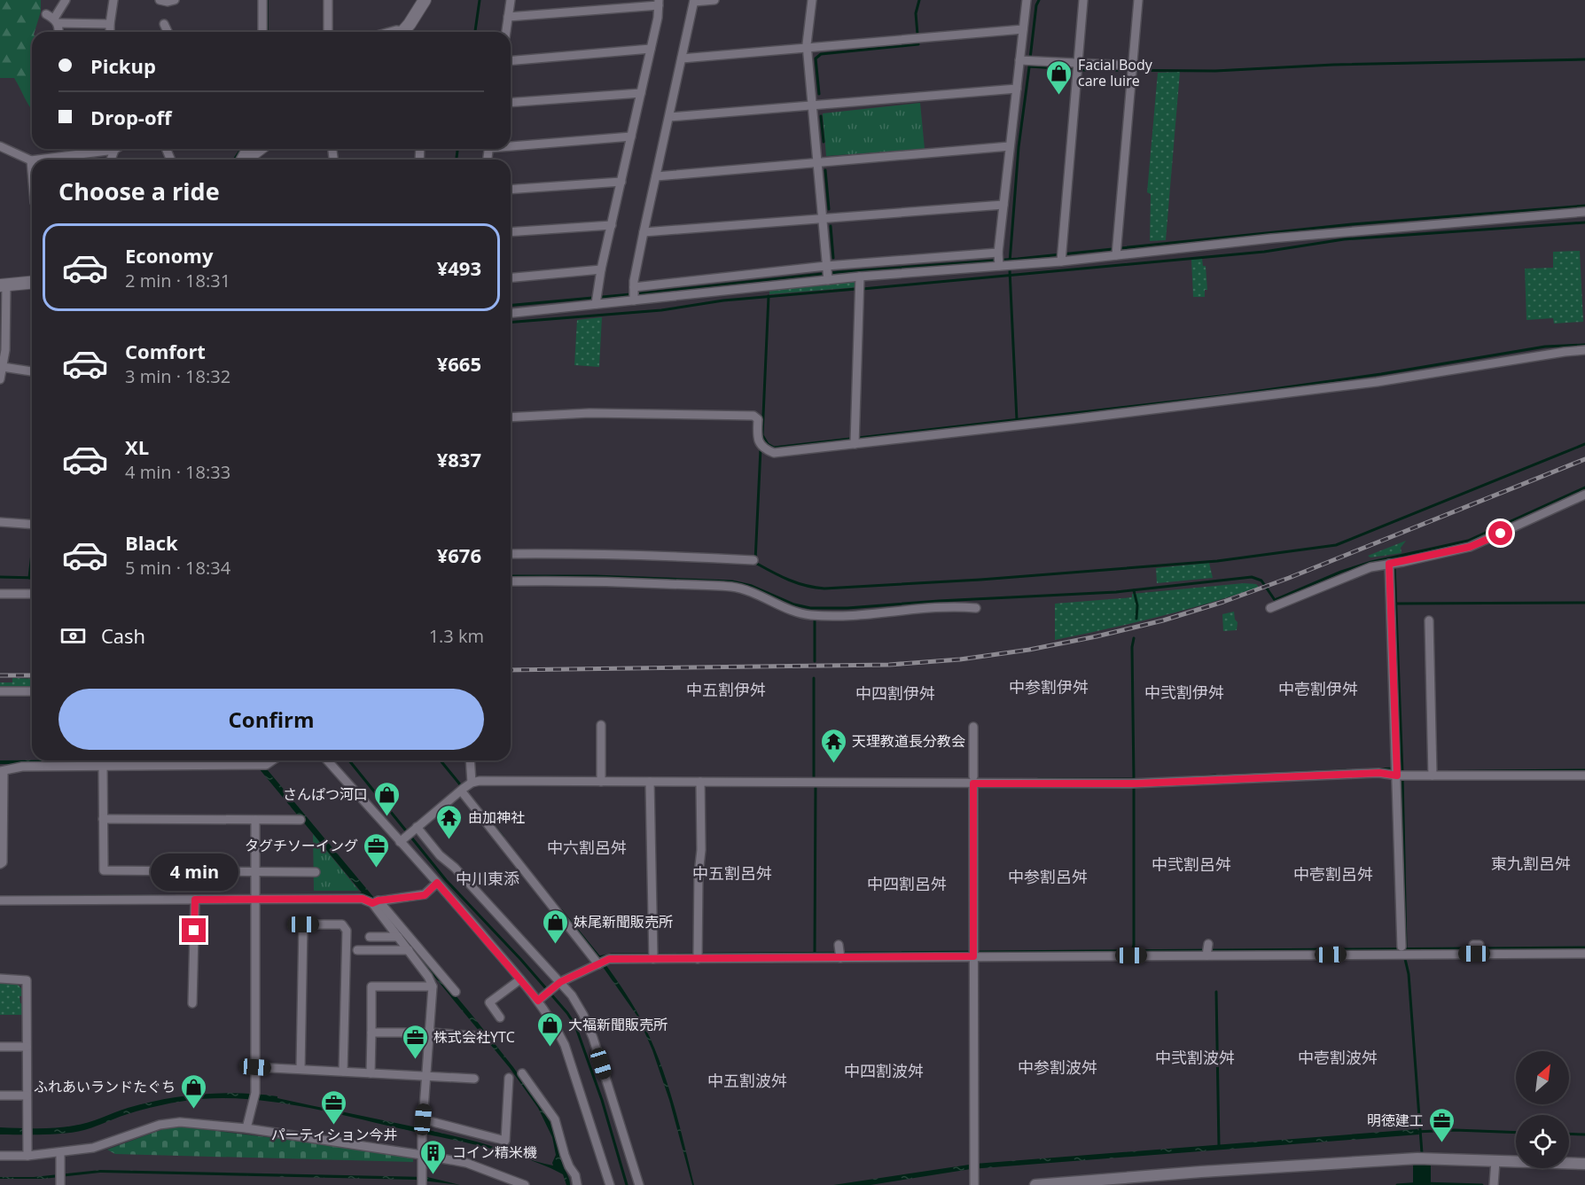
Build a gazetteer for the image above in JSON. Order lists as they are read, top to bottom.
{
  "districts": [
    "中参割伊舛",
    "中壱割伊舛",
    "中五割伊舛",
    "中弐割伊舛",
    "中四割伊舛",
    "中六割呂舛",
    "東九割呂舛",
    "中弐割呂舛",
    "中五割呂舛",
    "中壱割呂舛",
    "中参割呂舛",
    "中川東添",
    "中四割呂舛",
    "中弐割波舛",
    "中壱割波舛",
    "中参割波舛",
    "中四割波舛",
    "中五割波舛"
  ],
  "places": {
    "shop": [
      "Facial Body care luire",
      "さんぱつ河口",
      "妹尾新聞販売所",
      "大福新聞販売所",
      "ふれあいランドたぐち"
    ],
    "temple": ["天理教道長分教会", "由加神社"],
    "office": [
      "タグチソーイング",
      "株式会社YTC",
      "パーティション今井",
      "明徳建工"
    ],
    "building": ["コイン精米機"]
  },
  "north": "top right",
  "page": {
    "banner": ["Pickup", "Drop-off"],
    "heading": "Choose a ride",
    "list": [
      {
        "name": "Economy",
        "note": "2 min · 18:31",
        "value": "¥493"
      },
      {
        "name": "Comfort",
        "note": "3 min · 18:32",
        "value": "¥665"
      },
      {
        "name": "XL",
        "note": "4 min · 18:33",
        "value": "¥837"
      },
      {
        "name": "Black",
        "note": "5 min · 18:34",
        "value": "¥676"
      }
    ],
    "pay": ["Cash", "1.3 km"],
    "buttons": "Confirm",
    "bubble": "4 min"
  }
}
